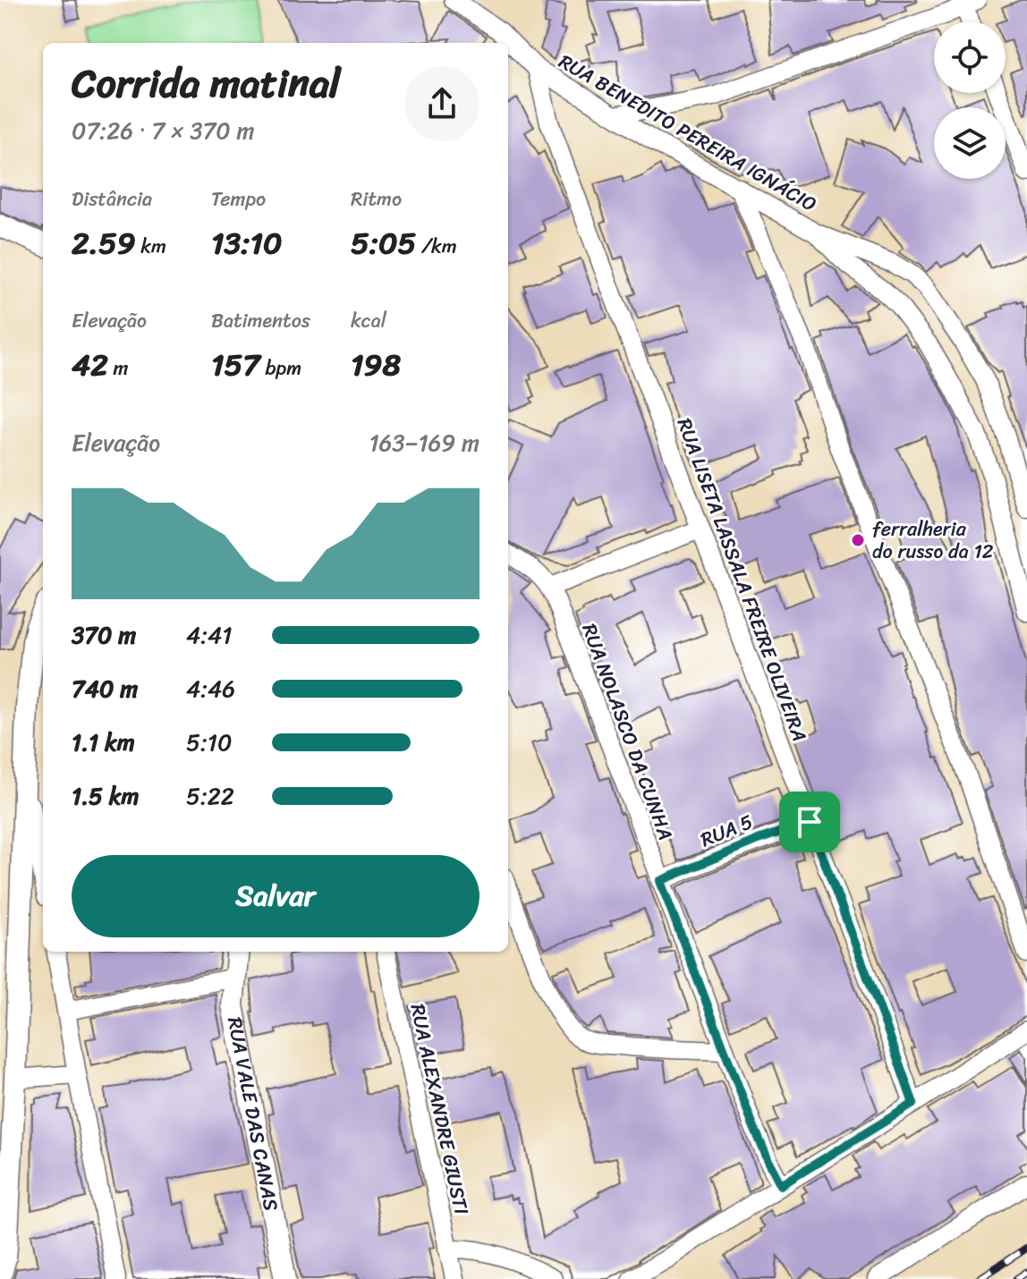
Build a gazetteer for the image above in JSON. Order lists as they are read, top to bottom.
{
  "streets": {
    "street": [
      "RUA BENEDITO PEREIRA IGNÁCIO",
      "RUA LISETA LASSALA FREIRE OLIVEIRA",
      "RUA NOLASCO DA CUNHA",
      "RUA 5",
      "RUA ALEXANDRE GIUSTI",
      "RUA VALE DAS CANAS"
    ]
  },
  "crossings": [
    ["RUA BENEDITO PEREIRA IGNÁCIO", "RUA LISETA LASSALA FREIRE OLIVEIRA"],
    ["RUA LISETA LASSALA FREIRE OLIVEIRA", "RUA 5"],
    ["RUA NOLASCO DA CUNHA", "RUA 5"]
  ],
  "places": ["ferralheria do russo da 12"],
  "page": {
    "heading": ["Corrida matinal", "07:26 · 7 × 370 m"],
    "stats": [
      ["Distância", "2.59 km"],
      ["Tempo", "13:10"],
      ["Ritmo", "5:05 /km"],
      ["Elevação", "42 m"],
      ["Batimentos", "157 bpm"],
      ["kcal", "198"]
    ],
    "chart": ["Elevação", "163–169 m"],
    "list": [
      {
        "name": "370 m",
        "note": "4:41"
      },
      {
        "name": "740 m",
        "note": "4:46"
      },
      {
        "name": "1.1 km",
        "note": "5:10"
      },
      {
        "name": "1.5 km",
        "note": "5:22"
      }
    ],
    "buttons": "Salvar"
  }
}
